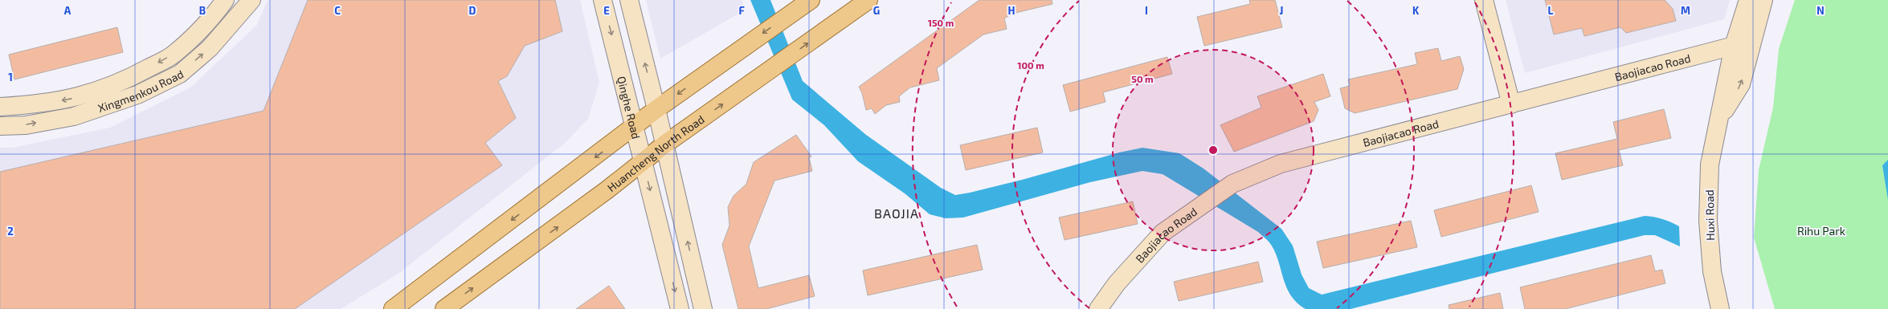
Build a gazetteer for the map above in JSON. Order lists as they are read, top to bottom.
{
  "streets": {
    "main road": ["Huancheng North Road"],
    "street": [
      "Baojiacao Road",
      "Xingmenkou Road",
      "Qinghe Road",
      "Huxi Road"
    ]
  },
  "crossings": [
    ["Baojiacao Road", "Huxi Road"],
    ["Qinghe Road", "Huancheng North Road"]
  ],
  "districts": ["BAOJIA"],
  "parks": ["Rihu Park"],
  "grid": {
    "columns": [
      "A",
      "B",
      "C",
      "D",
      "E",
      "F",
      "G",
      "H",
      "I",
      "J",
      "K",
      "L",
      "M",
      "N"
    ],
    "rows": ["1", "2"]
  },
  "rings": ["150 m", "100 m", "50 m"]
}
